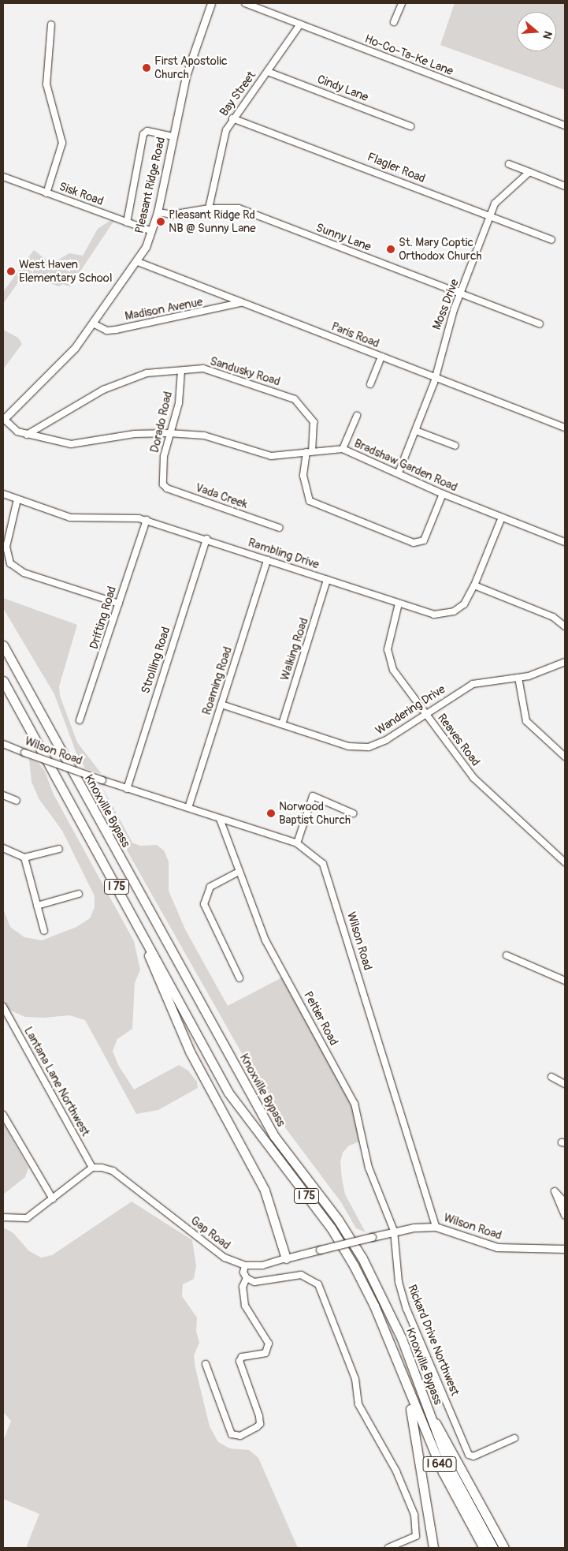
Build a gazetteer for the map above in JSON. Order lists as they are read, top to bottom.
{
  "streets": {
    "highway": ["Knoxville Bypass", "I 75", "I 640"],
    "main road": ["Pleasant Ridge Road", "Wilson Road", "Gap Road"],
    "street": [
      "Ho-Co-Ta-Ke Lane",
      "Cindy Lane",
      "Bay Street",
      "Flagler Road",
      "Sisk Road",
      "Sunny Lane",
      "Moss Drive",
      "Madison Avenue",
      "Paris Road",
      "Sandusky Road",
      "Dorado Road",
      "Bradshaw Garden Road",
      "Vada Creek",
      "Rambling Drive",
      "Drifting Road",
      "Walking Road",
      "Strolling Road",
      "Roaming Road",
      "Wandering Drive",
      "Reaves Road",
      "Peltier Road",
      "Lantana Lane Northwest",
      "Rickard Drive Northwest"
    ]
  },
  "crossings": [
    ["Ho-Co-Ta-Ke Lane", "Bay Street"],
    ["Cindy Lane", "Bay Street"],
    ["Bay Street", "Flagler Road"],
    ["Bay Street", "Sunny Lane"],
    ["Flagler Road", "Moss Drive"],
    ["Pleasant Ridge Road", "Sisk Road"],
    ["Pleasant Ridge Road", "Sunny Lane"],
    ["Pleasant Ridge Road", "Madison Avenue"],
    ["Pleasant Ridge Road", "Paris Road"],
    ["Pleasant Ridge Road", "Bradshaw Garden Road"],
    ["Sunny Lane", "Moss Drive"],
    ["Moss Drive", "Paris Road"],
    ["Moss Drive", "Bradshaw Garden Road"],
    ["Madison Avenue", "Paris Road"],
    ["Sandusky Road", "Dorado Road"],
    ["Sandusky Road", "Bradshaw Garden Road"],
    ["Dorado Road", "Bradshaw Garden Road"],
    ["Dorado Road", "Vada Creek"],
    ["Bradshaw Garden Road", "Rambling Drive"],
    ["Rambling Drive", "Drifting Road"],
    ["Rambling Drive", "Walking Road"],
    ["Rambling Drive", "Strolling Road"],
    ["Rambling Drive", "Roaming Road"],
    ["Rambling Drive", "Reaves Road"],
    ["Walking Road", "Wandering Drive"],
    ["Strolling Road", "Wilson Road"],
    ["Roaming Road", "Wandering Drive"],
    ["Roaming Road", "Wilson Road"],
    ["Wandering Drive", "Reaves Road"],
    ["Wilson Road", "Peltier Road"],
    ["Wilson Road", "Gap Road"],
    ["Knoxville Bypass", "I 75"],
    ["Peltier Road", "Gap Road"],
    ["Peltier Road", "Rickard Drive Northwest"],
    ["Lantana Lane Northwest", "Gap Road"],
    ["Gap Road", "Rickard Drive Northwest"]
  ],
  "places": [
    "First Apostolic Church",
    "Pleasant Ridge Rd NB @ Sunny Lane",
    "St. Mary Coptic Orthodox Church",
    "West Haven Elementary School",
    "Norwood Baptist Church"
  ],
  "north": "right"
}
